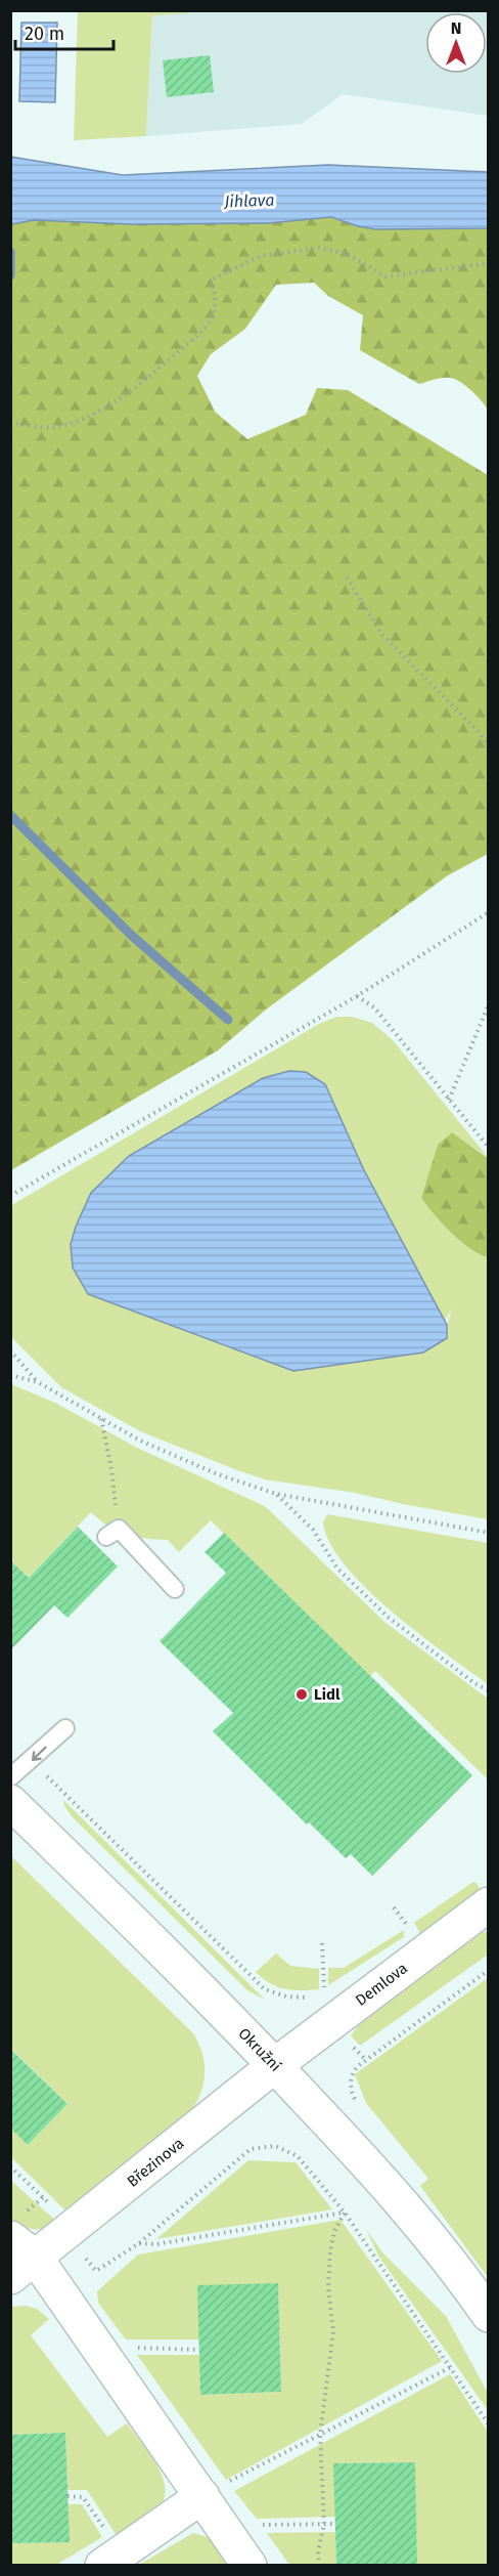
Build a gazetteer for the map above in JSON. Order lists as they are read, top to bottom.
{
  "streets": {
    "street": ["Demlova", "Okružní", "Březinova"]
  },
  "crossings": [
    ["Demlova", "Okružní"],
    ["Demlova", "Březinova"],
    ["Okružní", "Březinova"]
  ],
  "water": ["Jihlava"],
  "places": ["Lidl"],
  "scale_bar": "20 m",
  "north": "top"
}
